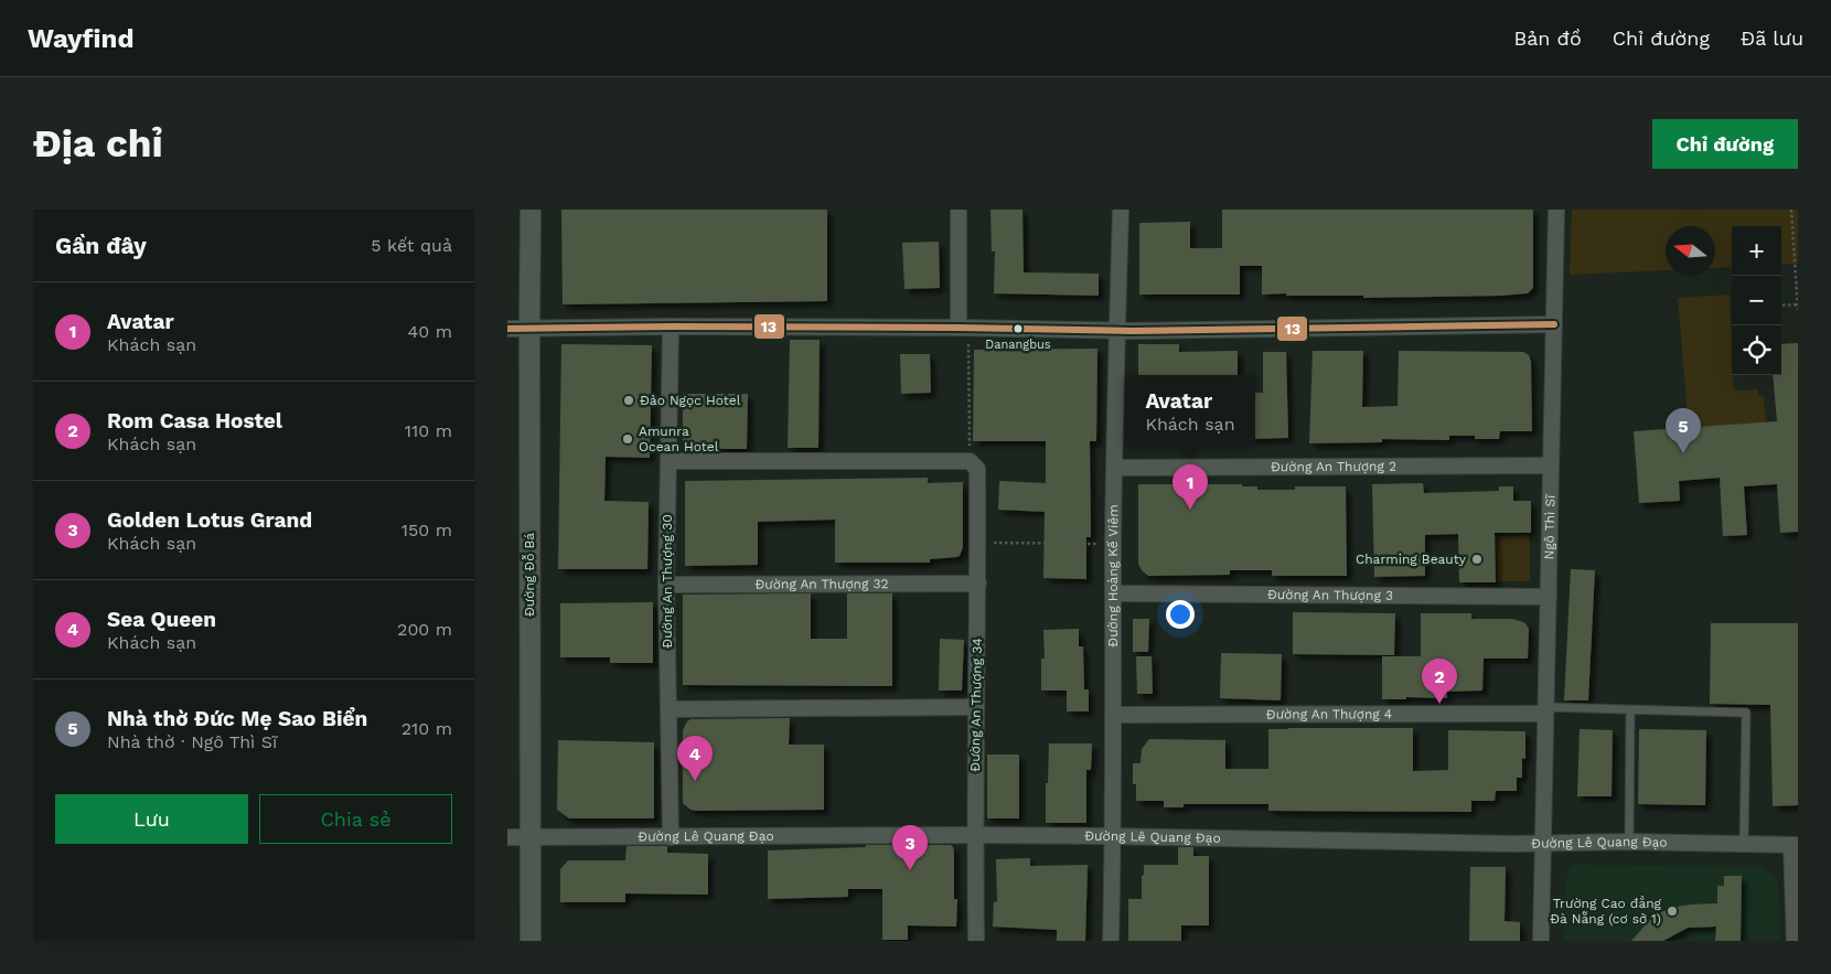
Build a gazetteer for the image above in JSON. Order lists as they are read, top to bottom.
{
  "streets": {
    "street": [
      "Đường An Thượng 2",
      "Ngô Thì Sĩ",
      "Đường Đỗ Bá",
      "Đường Hoàng Kế Viêm",
      "Đường An Thượng 30",
      "Đường An Thượng 32",
      "Đường An Thượng 3",
      "Đường An Thượng 34",
      "Đường An Thượng 4",
      "Đường Lê Quang Đạo"
    ]
  },
  "crossings": [
    ["Đường An Thượng 2", "Ngô Thì Sĩ"],
    ["Đường An Thượng 2", "Đường Hoàng Kế Viêm"],
    ["Ngô Thì Sĩ", "Đường An Thượng 3"],
    ["Ngô Thì Sĩ", "Đường An Thượng 4"],
    ["Ngô Thì Sĩ", "Đường Lê Quang Đạo"],
    ["Đường Đỗ Bá", "Đường Lê Quang Đạo"],
    ["Đường Hoàng Kế Viêm", "Đường An Thượng 3"],
    ["Đường Hoàng Kế Viêm", "Đường An Thượng 4"],
    ["Đường Hoàng Kế Viêm", "Đường Lê Quang Đạo"],
    ["Đường An Thượng 30", "Đường An Thượng 32"],
    ["Đường An Thượng 30", "Đường Lê Quang Đạo"],
    ["Đường An Thượng 32", "Đường An Thượng 34"],
    ["Đường An Thượng 34", "Đường Lê Quang Đạo"]
  ],
  "places": [
    "Danangbus",
    "Đảo Ngọc Hotel",
    "Amunra Ocean Hotel",
    "Charming Beauty",
    "Trường Cao đẳng Đà Nẵng (cơ sở 1)"
  ],
  "lines": ["transit line 13"],
  "north": "left",
  "page": {
    "header": "Wayfind",
    "nav": ["Bản đồ", "Chỉ đường", "Đã lưu"],
    "buttons": [
      "Chỉ đường",
      ["Lưu", "Chia sẻ"]
    ],
    "title": "Địa chỉ",
    "heading": ["Gần đây", "5 kết quả"],
    "map_buttons": ["+", "−"],
    "list": [
      {
        "mark": "1",
        "name": "Avatar",
        "note": "Khách sạn",
        "value": "40 m"
      },
      {
        "mark": "2",
        "name": "Rom Casa Hostel",
        "note": "Khách sạn",
        "value": "110 m"
      },
      {
        "mark": "3",
        "name": "Golden Lotus Grand",
        "note": "Khách sạn",
        "value": "150 m"
      },
      {
        "mark": "4",
        "name": "Sea Queen",
        "note": "Khách sạn",
        "value": "200 m"
      },
      {
        "mark": "5",
        "name": "Nhà thờ Đức Mẹ Sao Biển",
        "note": "Nhà thờ · Ngô Thì Sĩ",
        "value": "210 m"
      }
    ],
    "popup": ["Avatar", "Khách sạn"],
    "pins": [
      "5",
      "1",
      "2",
      "4",
      "3"
    ]
  }
}
